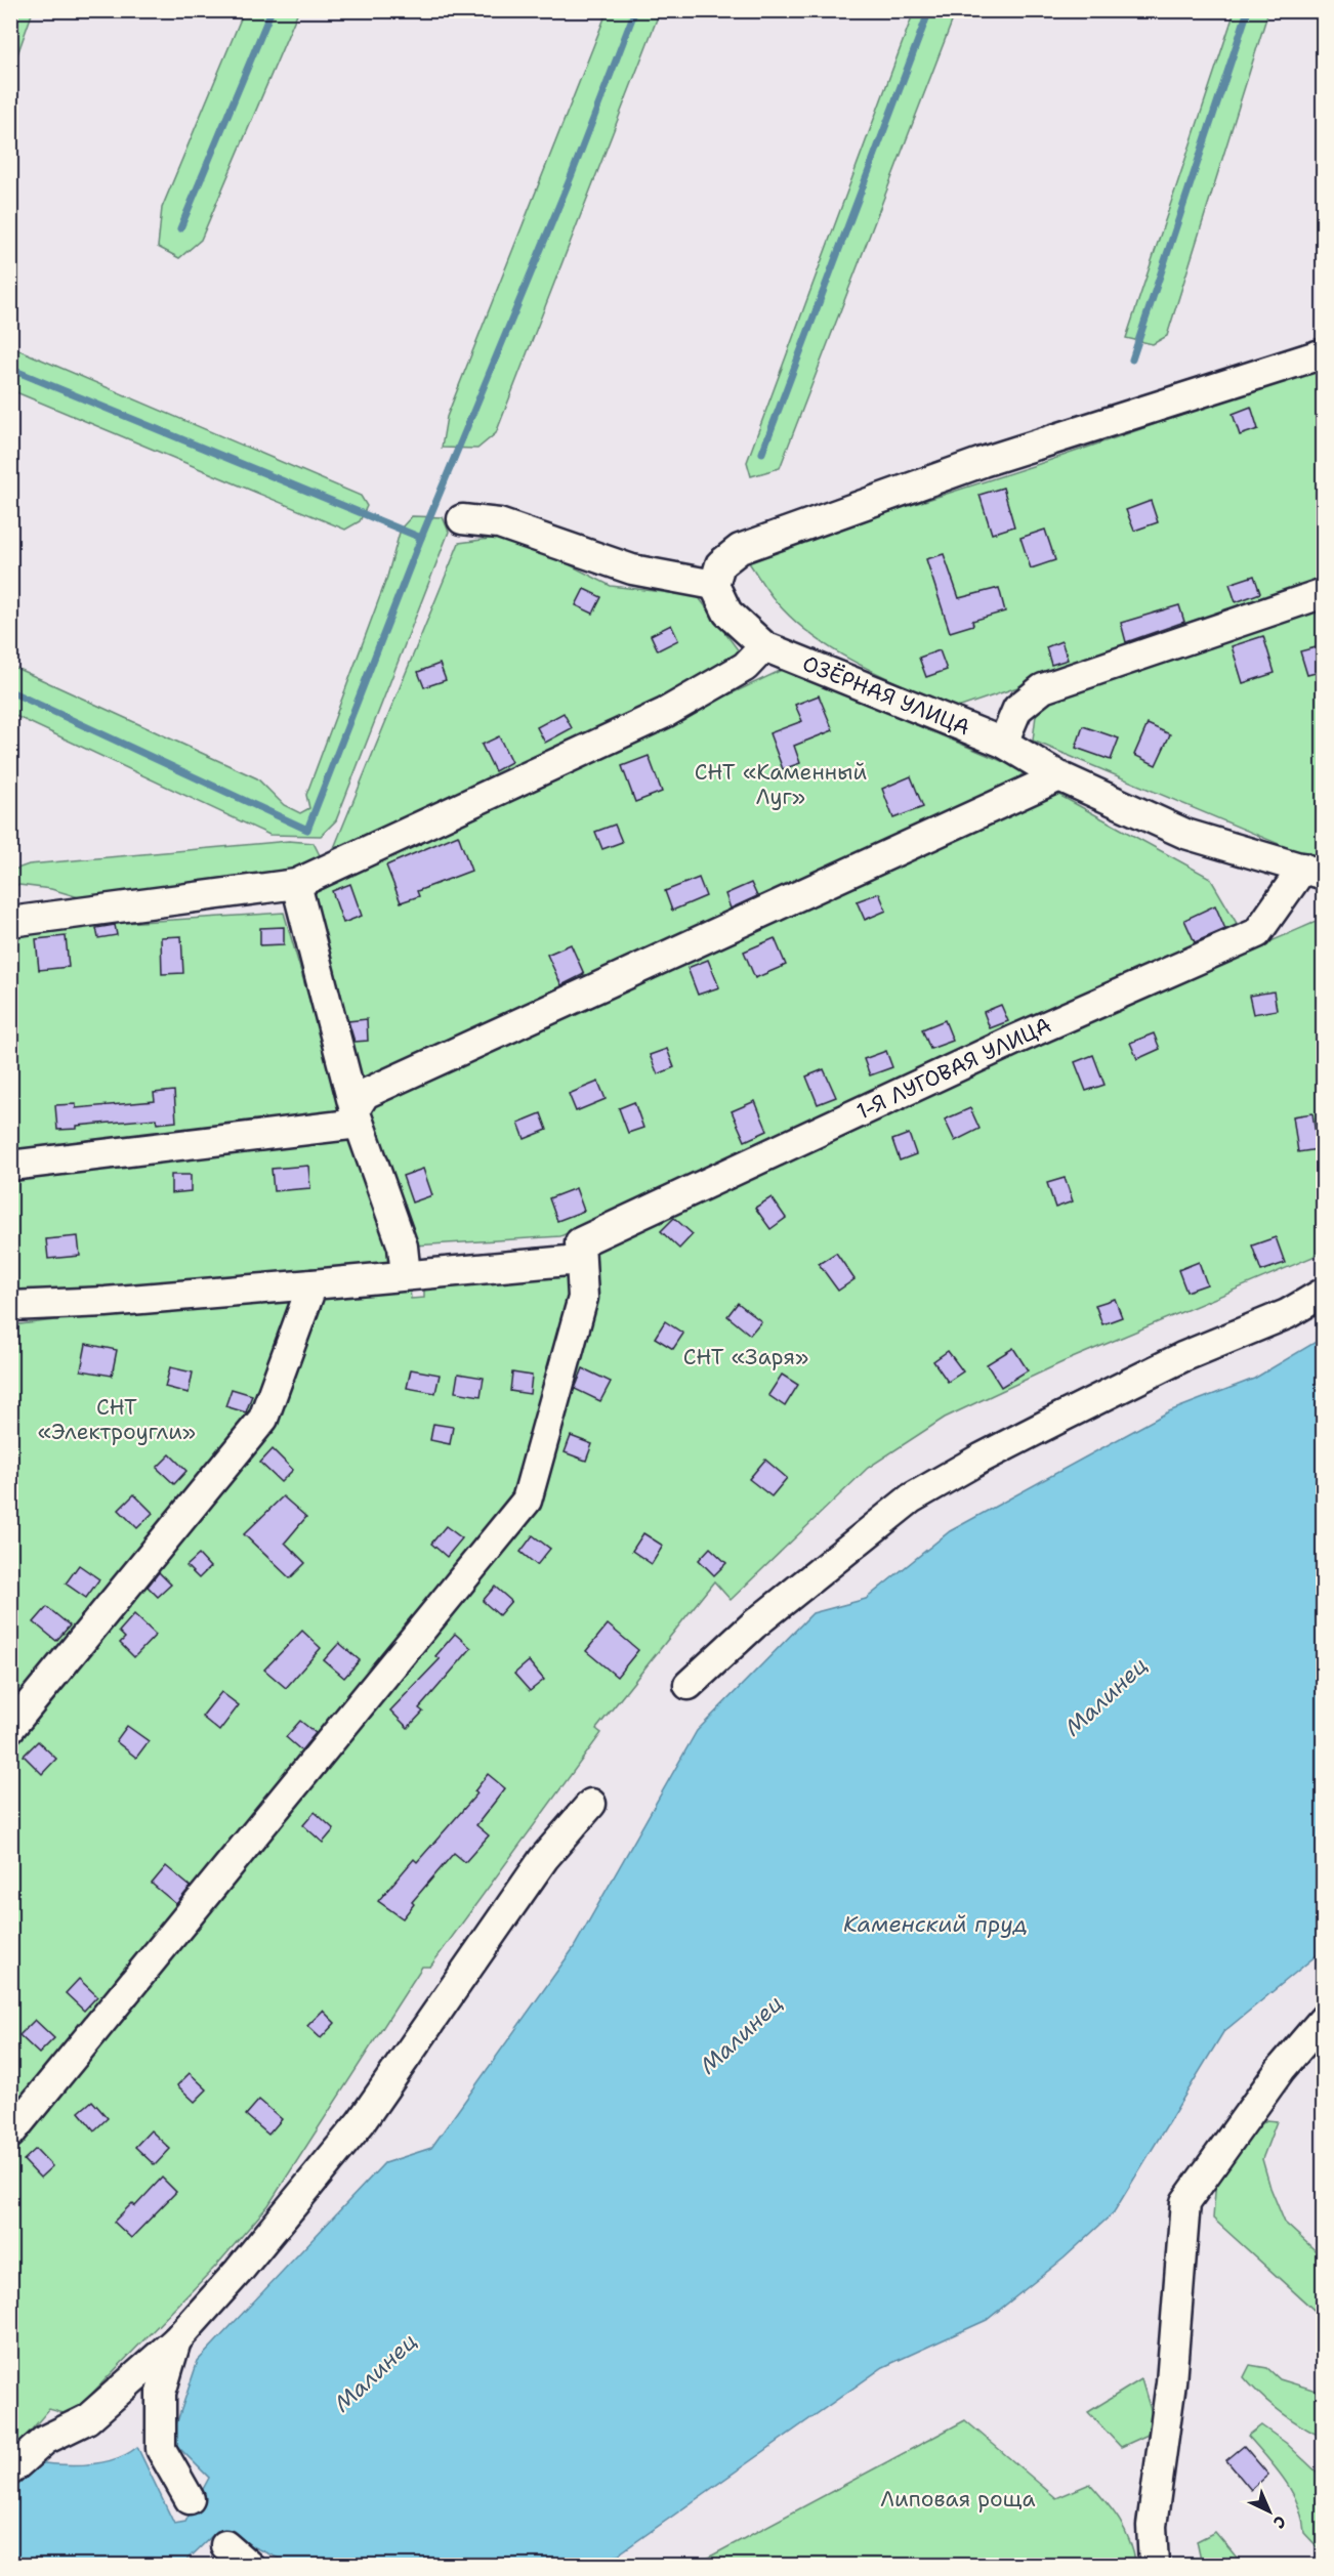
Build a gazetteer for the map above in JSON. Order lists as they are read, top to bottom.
{
  "streets": {
    "street": ["ОЗЁРНАЯ УЛИЦА", "1-Я ЛУГОВАЯ УЛИЦА"]
  },
  "crossings": [
    ["ОЗЁРНАЯ УЛИЦА", "1-Я ЛУГОВАЯ УЛИЦА"]
  ],
  "water": ["Малинец", "Каменский пруд"],
  "parks": [
    "СНТ «Каменный Луг»",
    "СНТ «Заря»",
    "СНТ «Электроугли»",
    "Липовая роща"
  ],
  "north": "bottom right"
}
